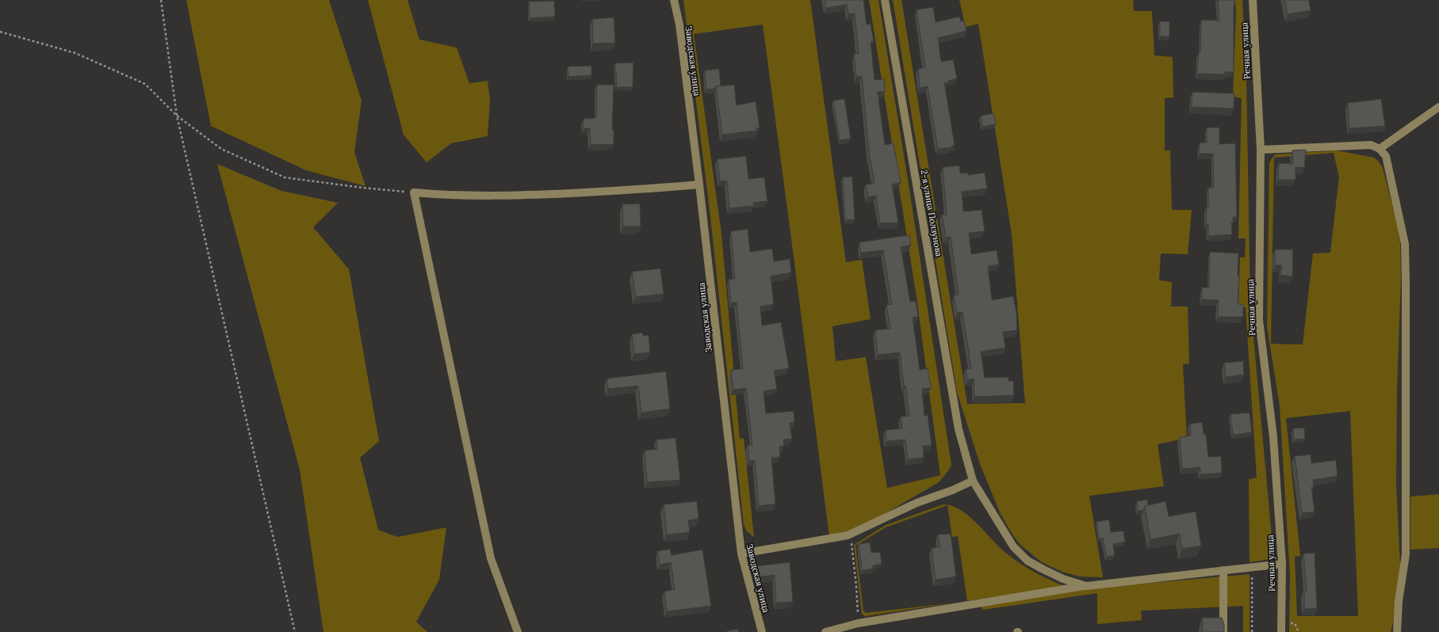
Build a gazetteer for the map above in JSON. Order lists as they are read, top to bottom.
{
  "streets": {
    "street": ["Речная улица", "Заводская улица", "2-я улица Ползунова"]
  }
}
